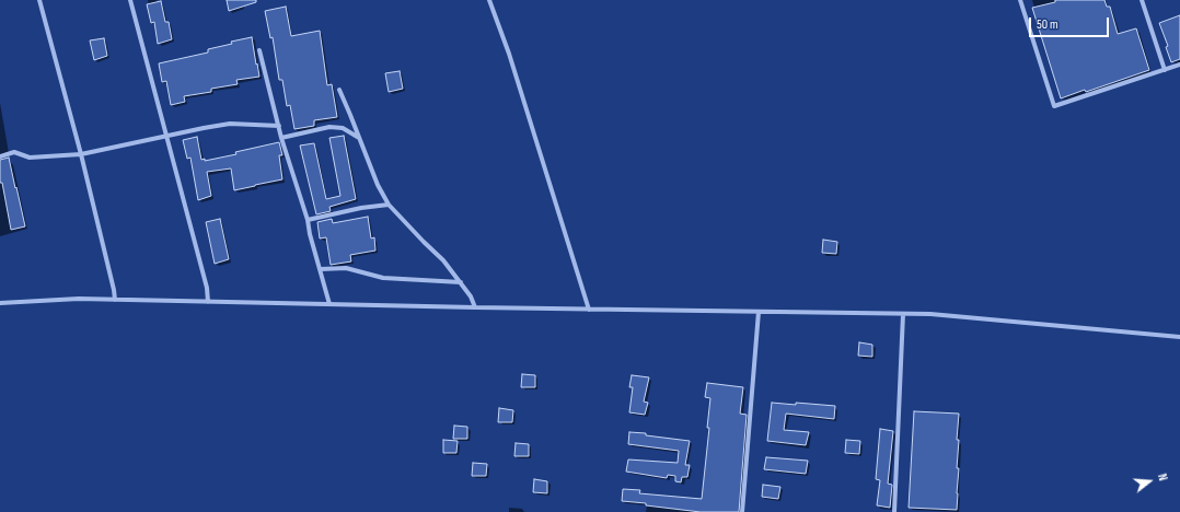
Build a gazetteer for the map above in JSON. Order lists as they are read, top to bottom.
{
  "scale_bar": "50 m",
  "north": "right"
}
